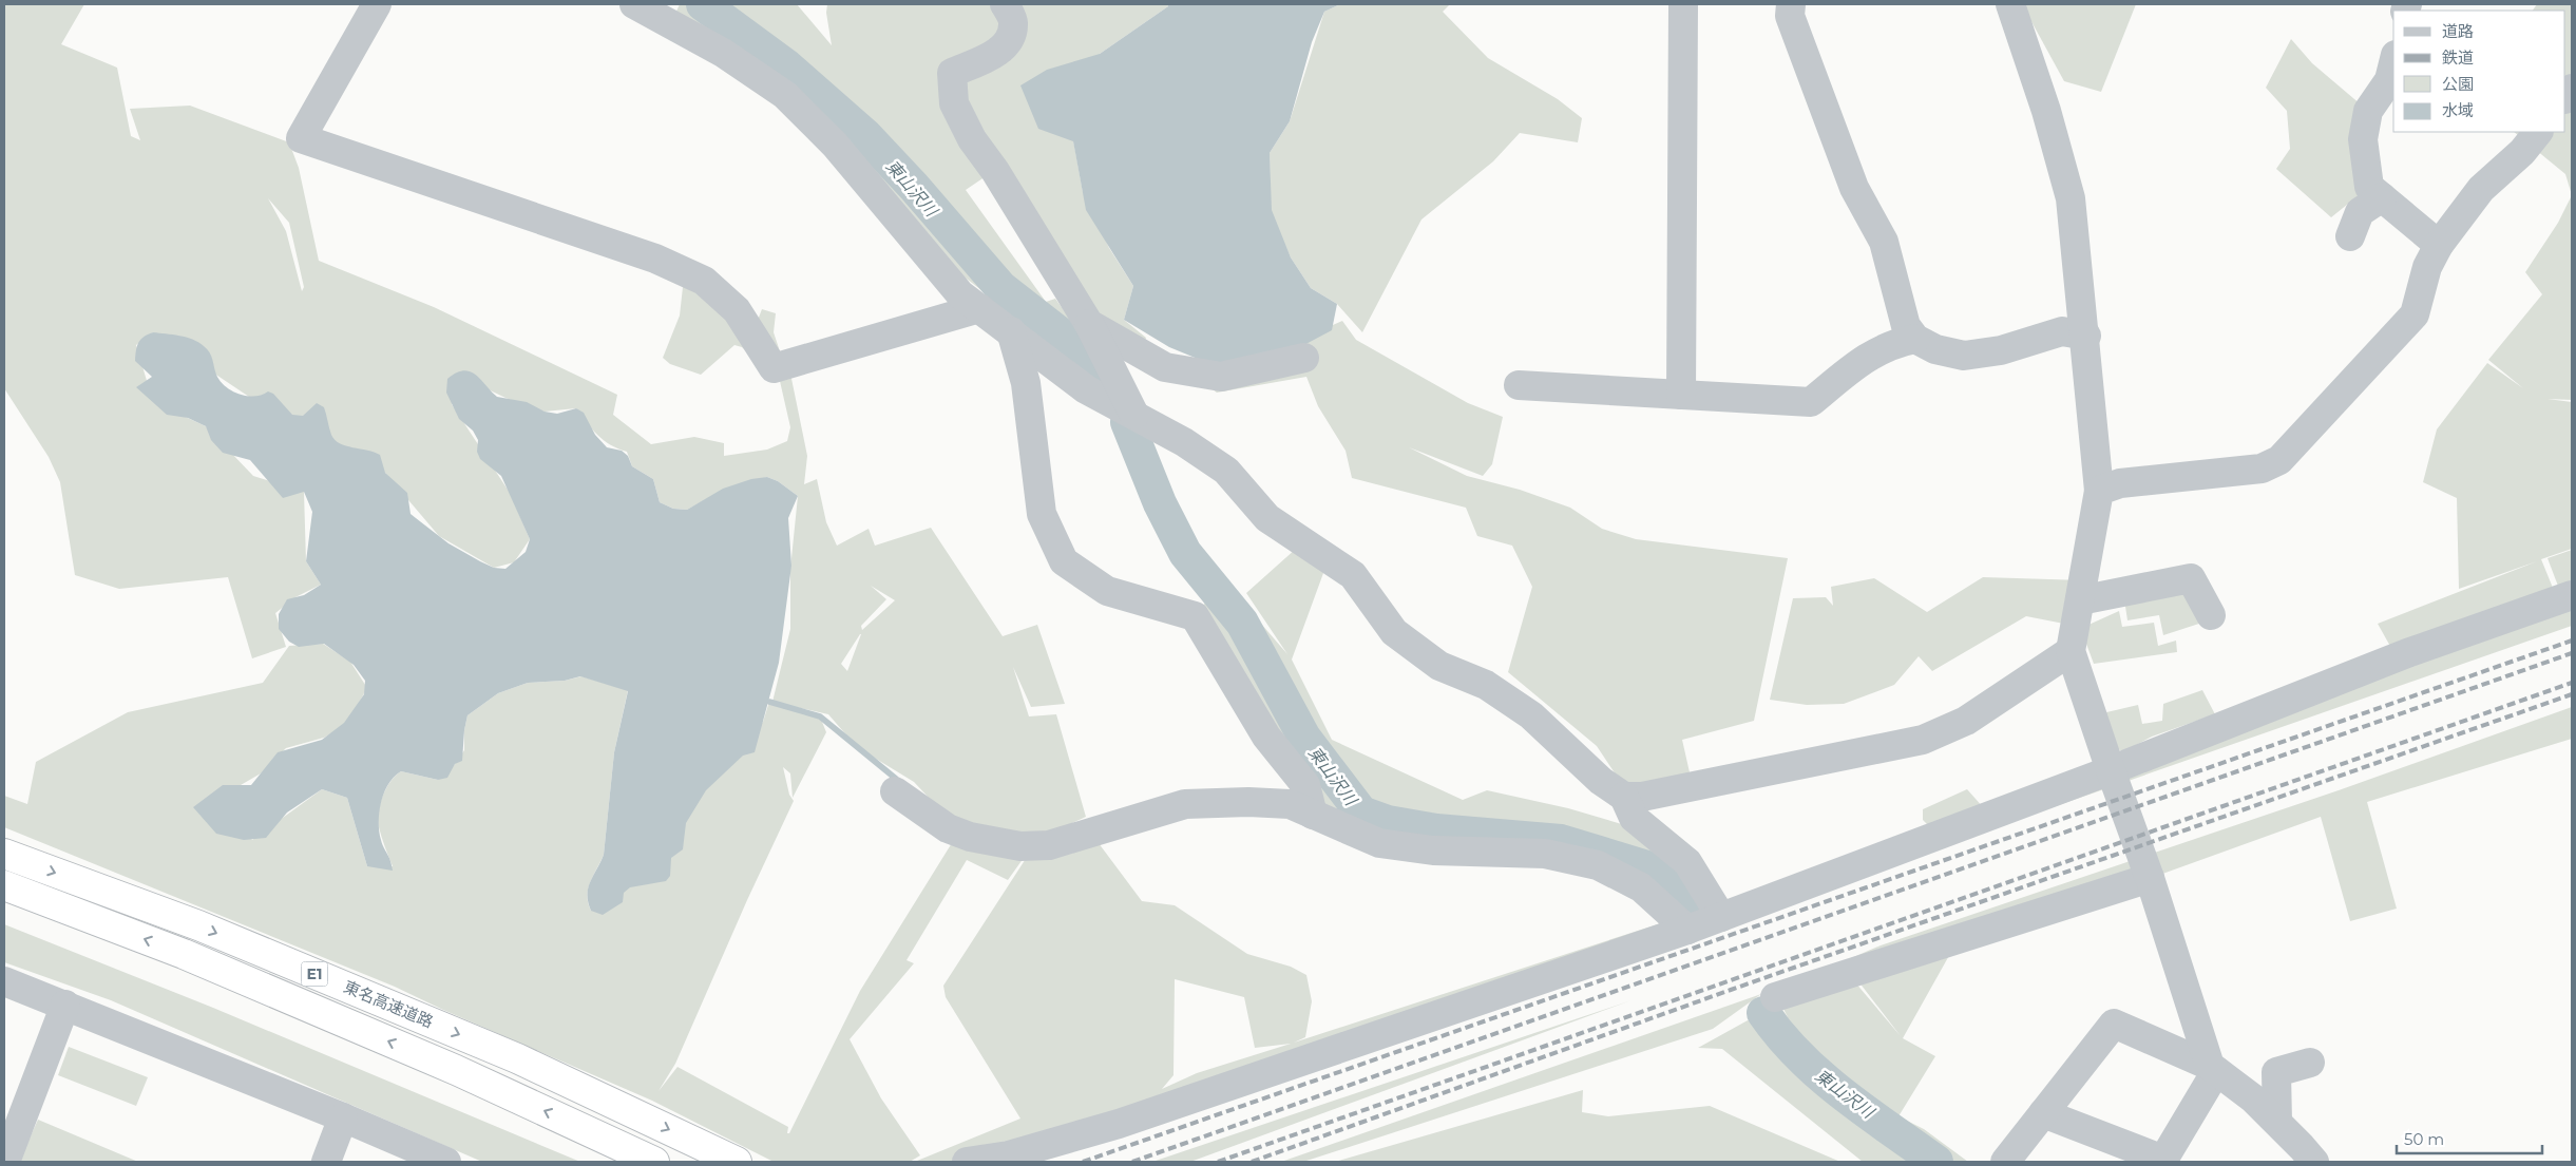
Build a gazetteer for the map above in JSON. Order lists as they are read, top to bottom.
{
  "streets": {
    "highway": ["E1", "東名高速道路"]
  },
  "water": ["東山沢川"],
  "legend": [
    "道路",
    "鉄道",
    "公園",
    "水域"
  ],
  "scale_bar": "50 m"
}
